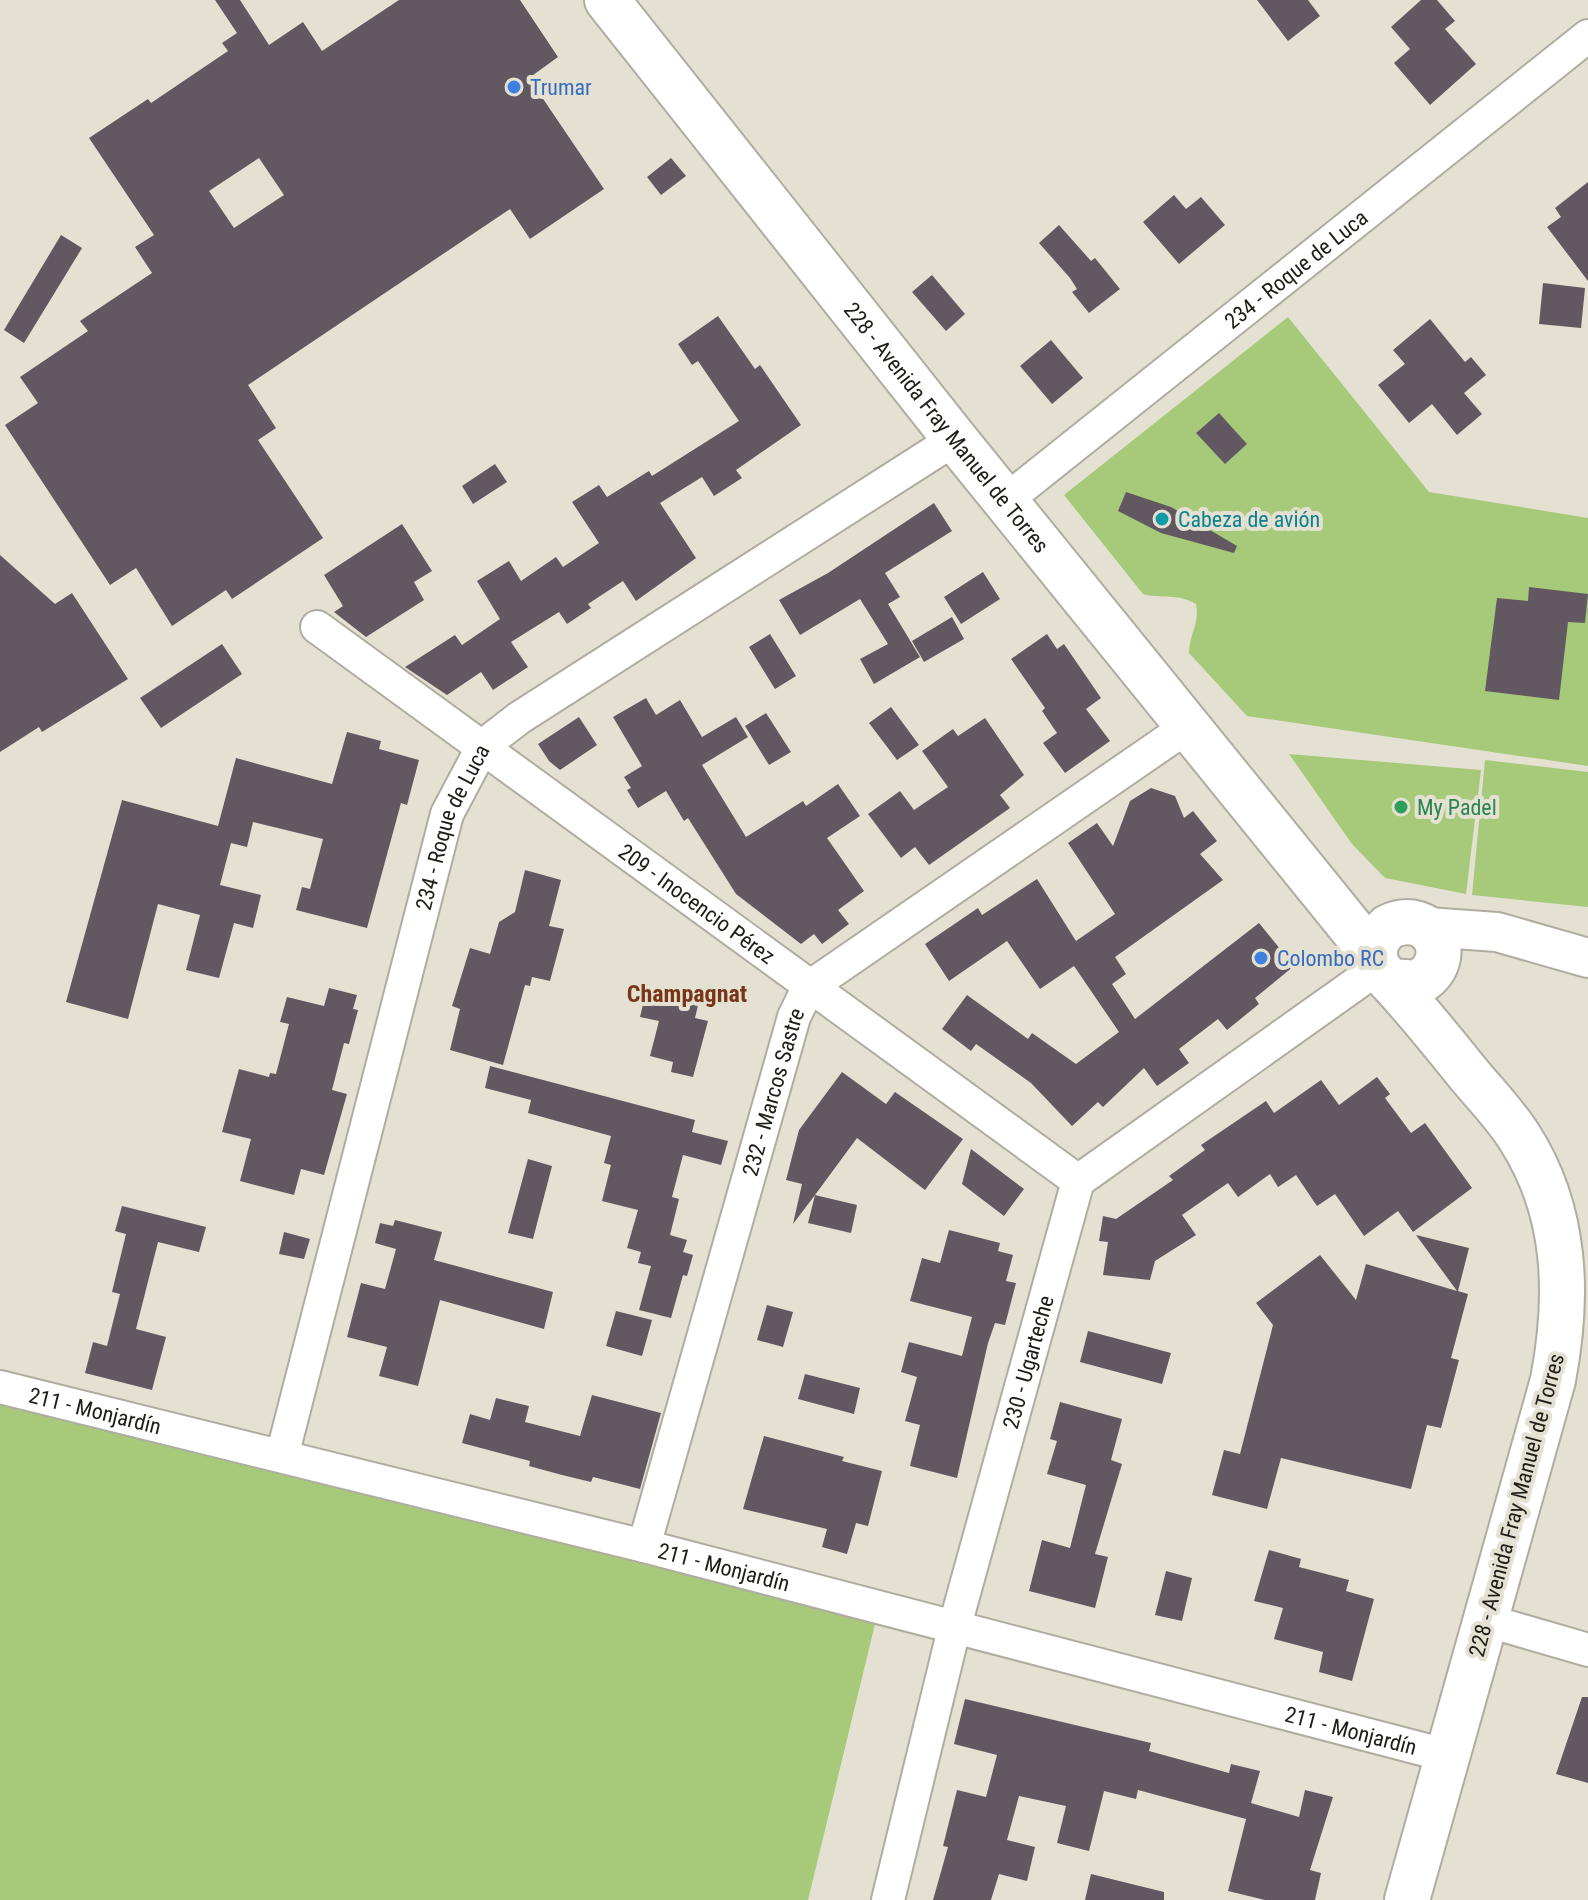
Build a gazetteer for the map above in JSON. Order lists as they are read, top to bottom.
{
  "streets": {
    "main road": ["228 - Avenida Fray Manuel de Torres"],
    "street": [
      "234 - Roque de Luca",
      "209 - Inocencio Pérez",
      "232 - Marcos Sastre",
      "230 - Ugarteche",
      "211 - Monjardín"
    ]
  },
  "crossings": [
    ["234 - Roque de Luca", "228 - Avenida Fray Manuel de Torres"],
    ["234 - Roque de Luca", "209 - Inocencio Pérez"],
    ["234 - Roque de Luca", "211 - Monjardín"],
    ["228 - Avenida Fray Manuel de Torres", "232 - Marcos Sastre"],
    ["228 - Avenida Fray Manuel de Torres", "211 - Monjardín"],
    ["209 - Inocencio Pérez", "232 - Marcos Sastre"],
    ["209 - Inocencio Pérez", "230 - Ugarteche"],
    ["232 - Marcos Sastre", "211 - Monjardín"],
    ["230 - Ugarteche", "211 - Monjardín"]
  ],
  "districts": ["Champagnat"],
  "places": [
    "Trumar",
    "Cabeza de avión",
    "My Padel",
    "Colombo RC"
  ]
}
